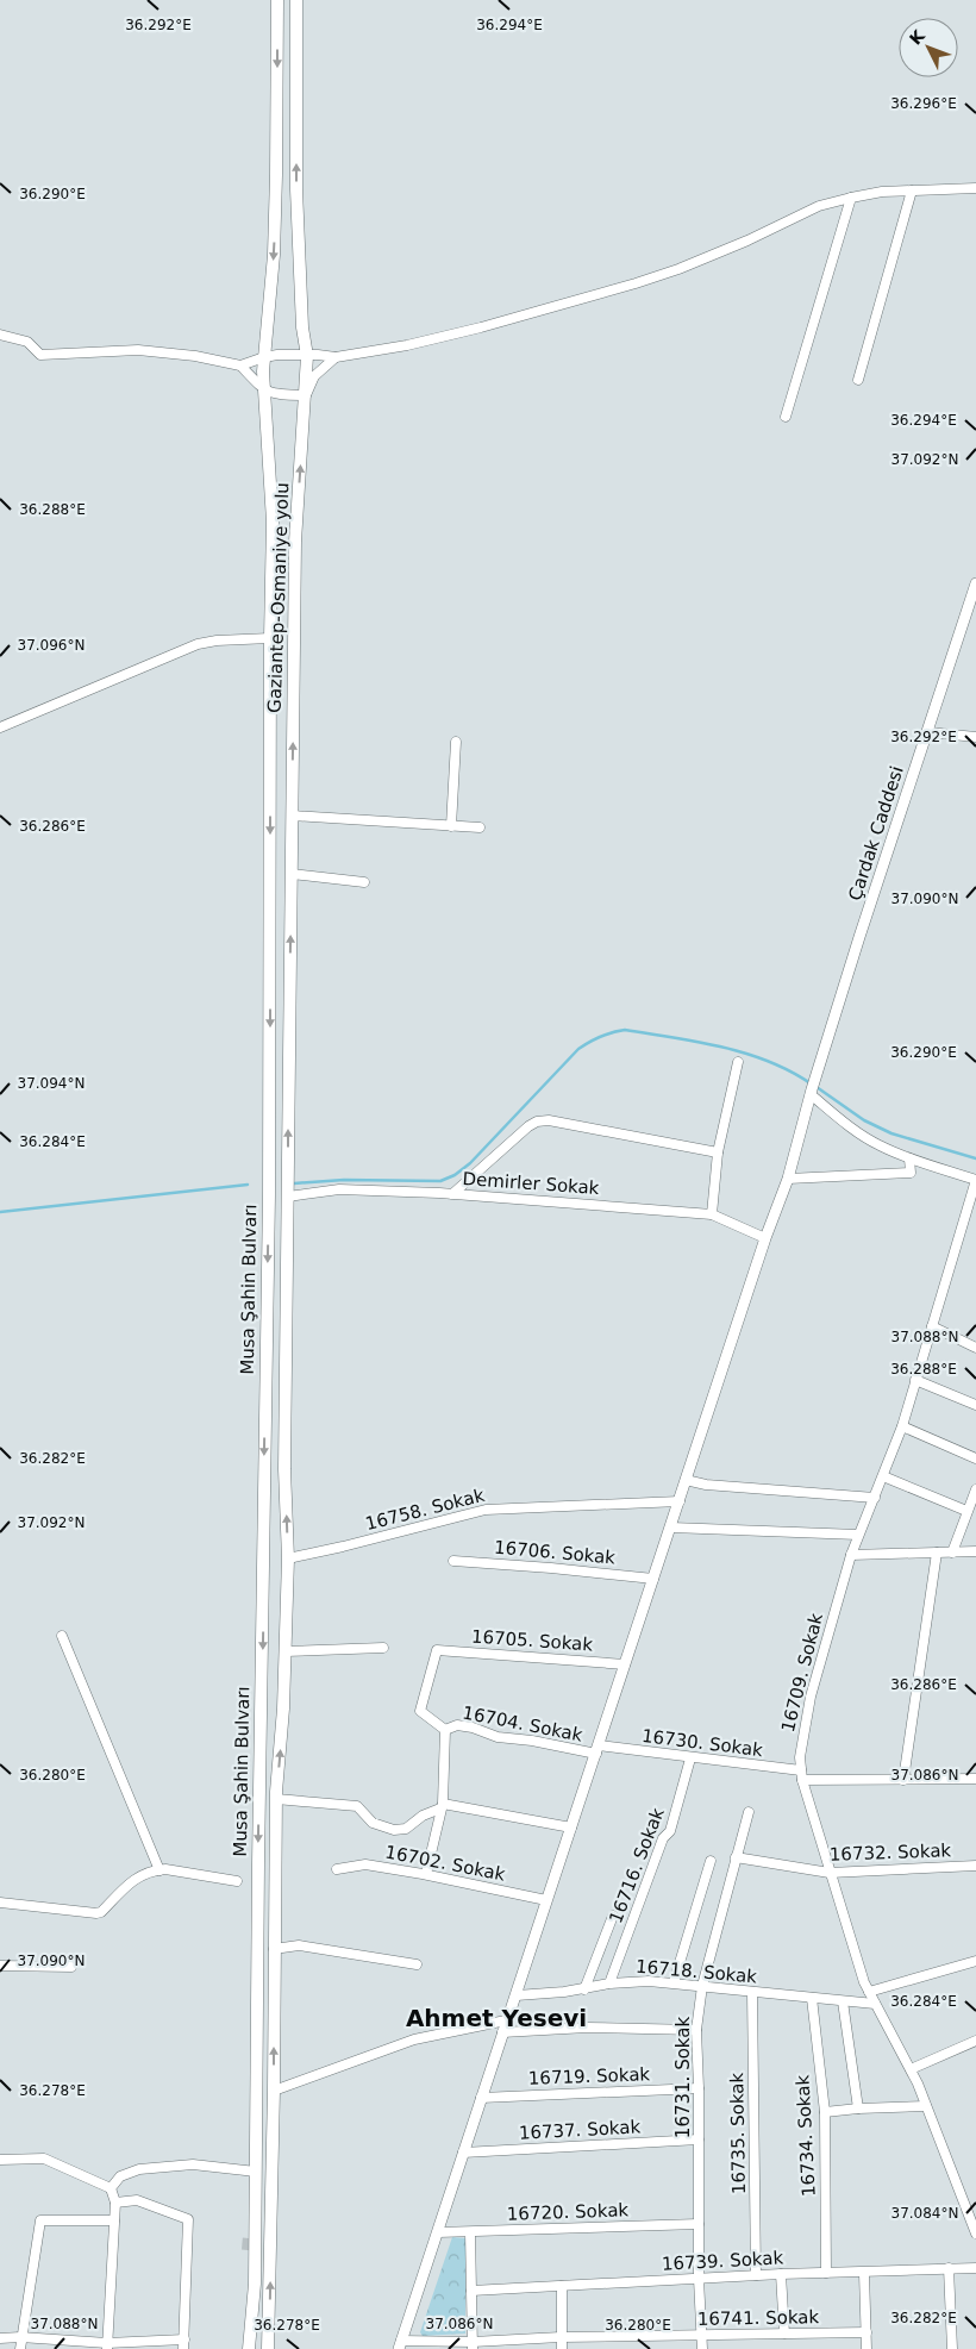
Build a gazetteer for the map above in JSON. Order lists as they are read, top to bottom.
{
  "streets": {
    "highway": ["Gaziantep-Osmaniye yolu", "Musa Şahin Bulvarı"],
    "main road": ["Çardak Caddesi"],
    "street": [
      "Demirler Sokak",
      "16758. Sokak",
      "16706. Sokak",
      "16705. Sokak",
      "16709. Sokak",
      "16704. Sokak",
      "16730. Sokak",
      "16732. Sokak",
      "16702. Sokak",
      "16716. Sokak",
      "16718. Sokak",
      "16719. Sokak",
      "16731. Sokak",
      "16737. Sokak",
      "16735. Sokak",
      "16734. Sokak",
      "16720. Sokak",
      "16739. Sokak",
      "16741. Sokak"
    ]
  },
  "crossings": [
    ["Gaziantep-Osmaniye yolu", "Demirler Sokak"],
    ["Gaziantep-Osmaniye yolu", "Musa Şahin Bulvarı"],
    ["Çardak Caddesi", "Demirler Sokak"],
    ["Çardak Caddesi", "16758. Sokak"],
    ["Çardak Caddesi", "16706. Sokak"],
    ["Çardak Caddesi", "16705. Sokak"],
    ["Çardak Caddesi", "16704. Sokak"],
    ["Çardak Caddesi", "16730. Sokak"],
    ["Çardak Caddesi", "16702. Sokak"],
    ["Çardak Caddesi", "16718. Sokak"],
    ["Çardak Caddesi", "16719. Sokak"],
    ["Çardak Caddesi", "16737. Sokak"],
    ["Çardak Caddesi", "16720. Sokak"],
    ["Çardak Caddesi", "16741. Sokak"],
    ["Demirler Sokak", "Musa Şahin Bulvarı"],
    ["Musa Şahin Bulvarı", "16758. Sokak"],
    ["16705. Sokak", "16704. Sokak"],
    ["16709. Sokak", "16730. Sokak"],
    ["16709. Sokak", "16732. Sokak"],
    ["16709. Sokak", "16718. Sokak"],
    ["16704. Sokak", "16730. Sokak"],
    ["16730. Sokak", "16716. Sokak"],
    ["16732. Sokak", "16731. Sokak"],
    ["16716. Sokak", "16718. Sokak"],
    ["16718. Sokak", "16731. Sokak"],
    ["16718. Sokak", "16735. Sokak"],
    ["16718. Sokak", "16734. Sokak"],
    ["16719. Sokak", "16731. Sokak"],
    ["16731. Sokak", "16737. Sokak"],
    ["16731. Sokak", "16720. Sokak"],
    ["16731. Sokak", "16739. Sokak"],
    ["16731. Sokak", "16741. Sokak"],
    ["16735. Sokak", "16739. Sokak"],
    ["16734. Sokak", "16739. Sokak"]
  ],
  "districts": ["Ahmet Yesevi"],
  "north": "top left",
  "coordinates": [
    "36.292°E",
    "36.294°E",
    "36.296°E",
    "36.290°E",
    "37.092°N",
    "36.288°E",
    "37.096°N",
    "36.286°E",
    "37.090°N",
    "37.094°N",
    "36.284°E",
    "37.088°N",
    "36.282°E",
    "36.280°E",
    "37.086°N",
    "36.278°E",
    "37.084°N"
  ]
}
